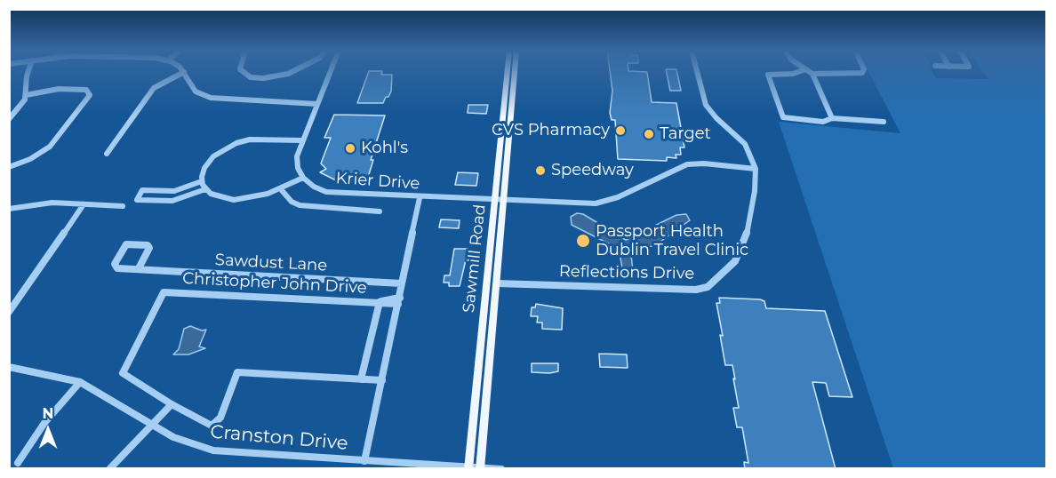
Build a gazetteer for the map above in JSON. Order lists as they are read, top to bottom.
{
  "streets": {
    "main road": ["Sawmill Road"],
    "street": [
      "Krier Drive",
      "Sawdust Lane",
      "Reflections Drive",
      "Christopher John Drive",
      "Cranston Drive"
    ]
  },
  "crossings": [
    ["Krier Drive", "Sawmill Road"],
    ["Krier Drive", "Reflections Drive"],
    ["Sawmill Road", "Reflections Drive"],
    ["Sawmill Road", "Cranston Drive"]
  ],
  "places": [
    "CVS Pharmacy",
    "Target",
    "Kohl's",
    "Speedway",
    "Passport Health Dublin Travel Clinic"
  ],
  "north": "top"
}
